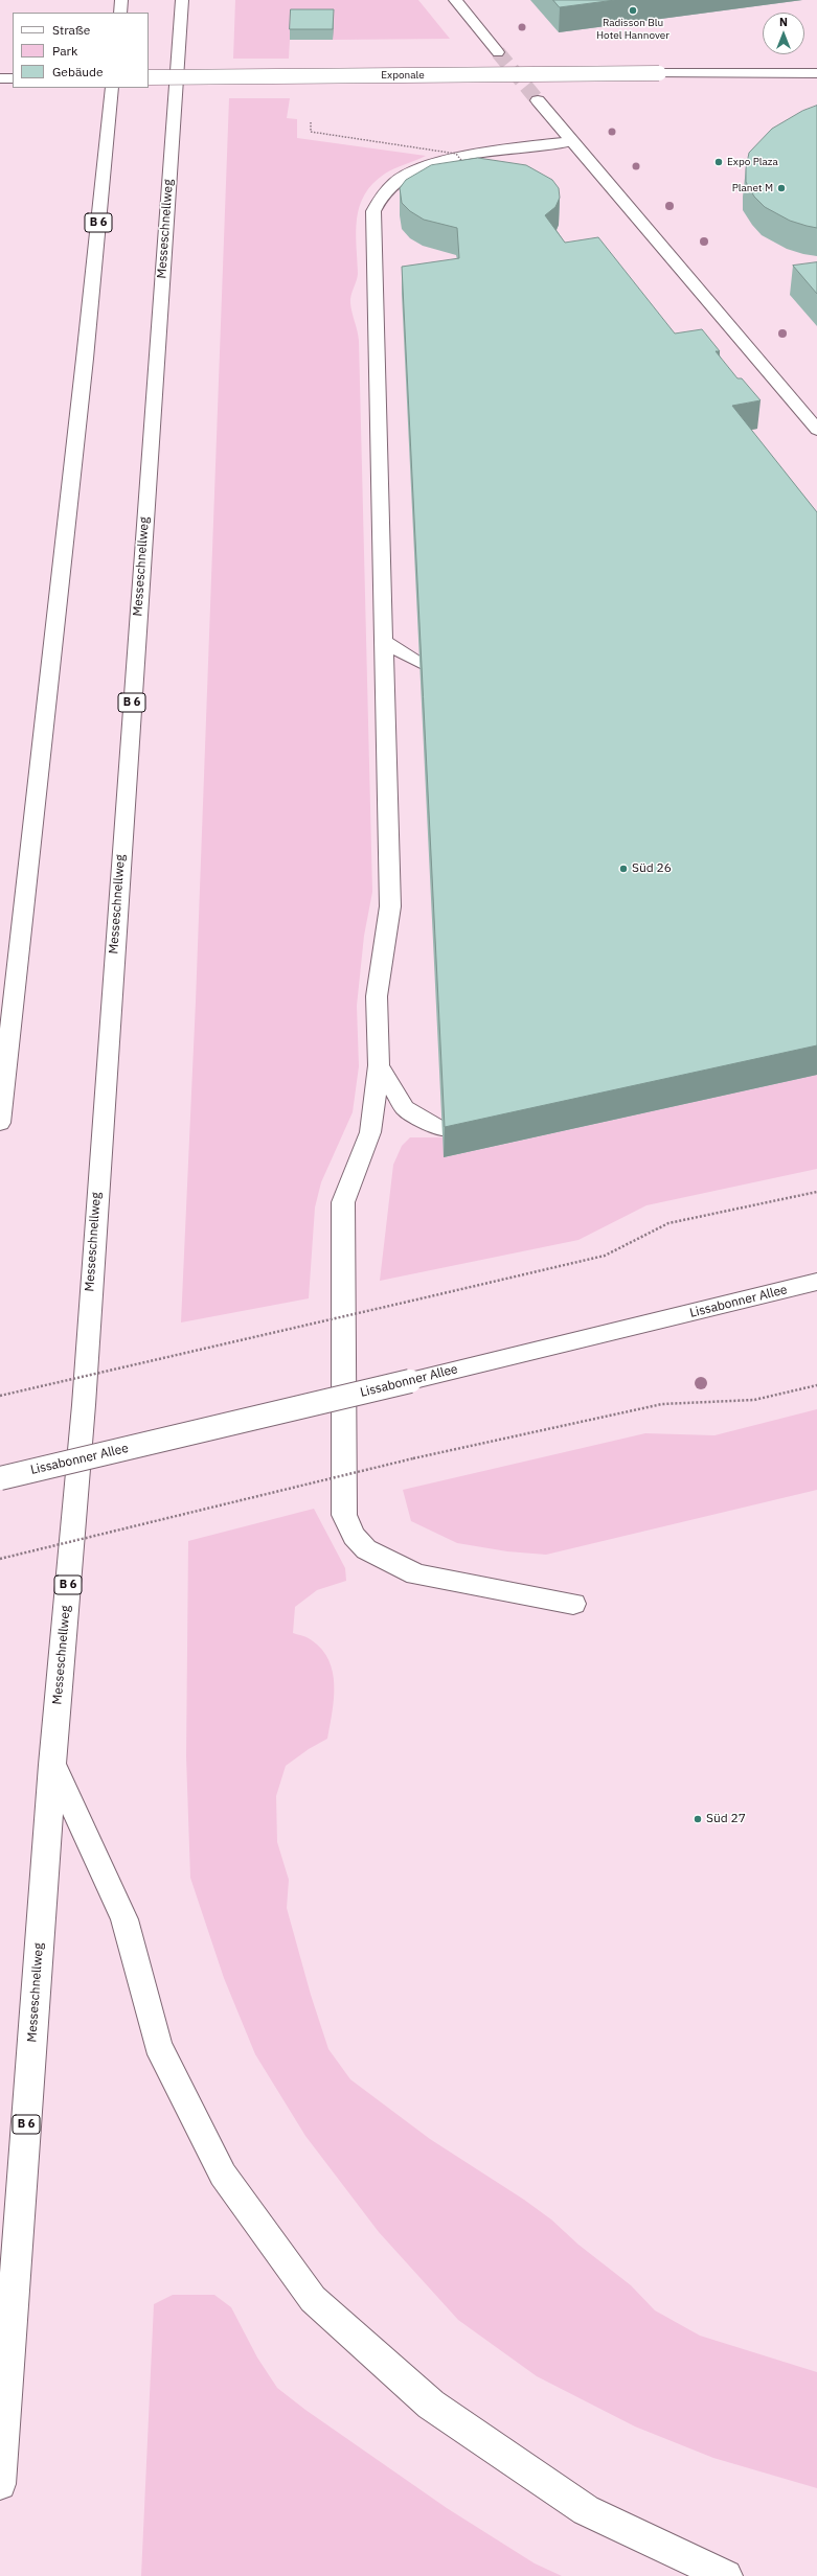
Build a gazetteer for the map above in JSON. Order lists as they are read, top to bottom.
{
  "streets": {
    "main road": [
      "Exponale",
      "B 6",
      "Messeschnellweg",
      "Lissabonner Allee"
    ]
  },
  "places": [
    "Radisson Blu Hotel Hannover",
    "Expo Plaza",
    "Planet M",
    "Süd 26",
    "Süd 27"
  ],
  "legend": ["Straße", "Park", "Gebäude"],
  "north": "top"
}
